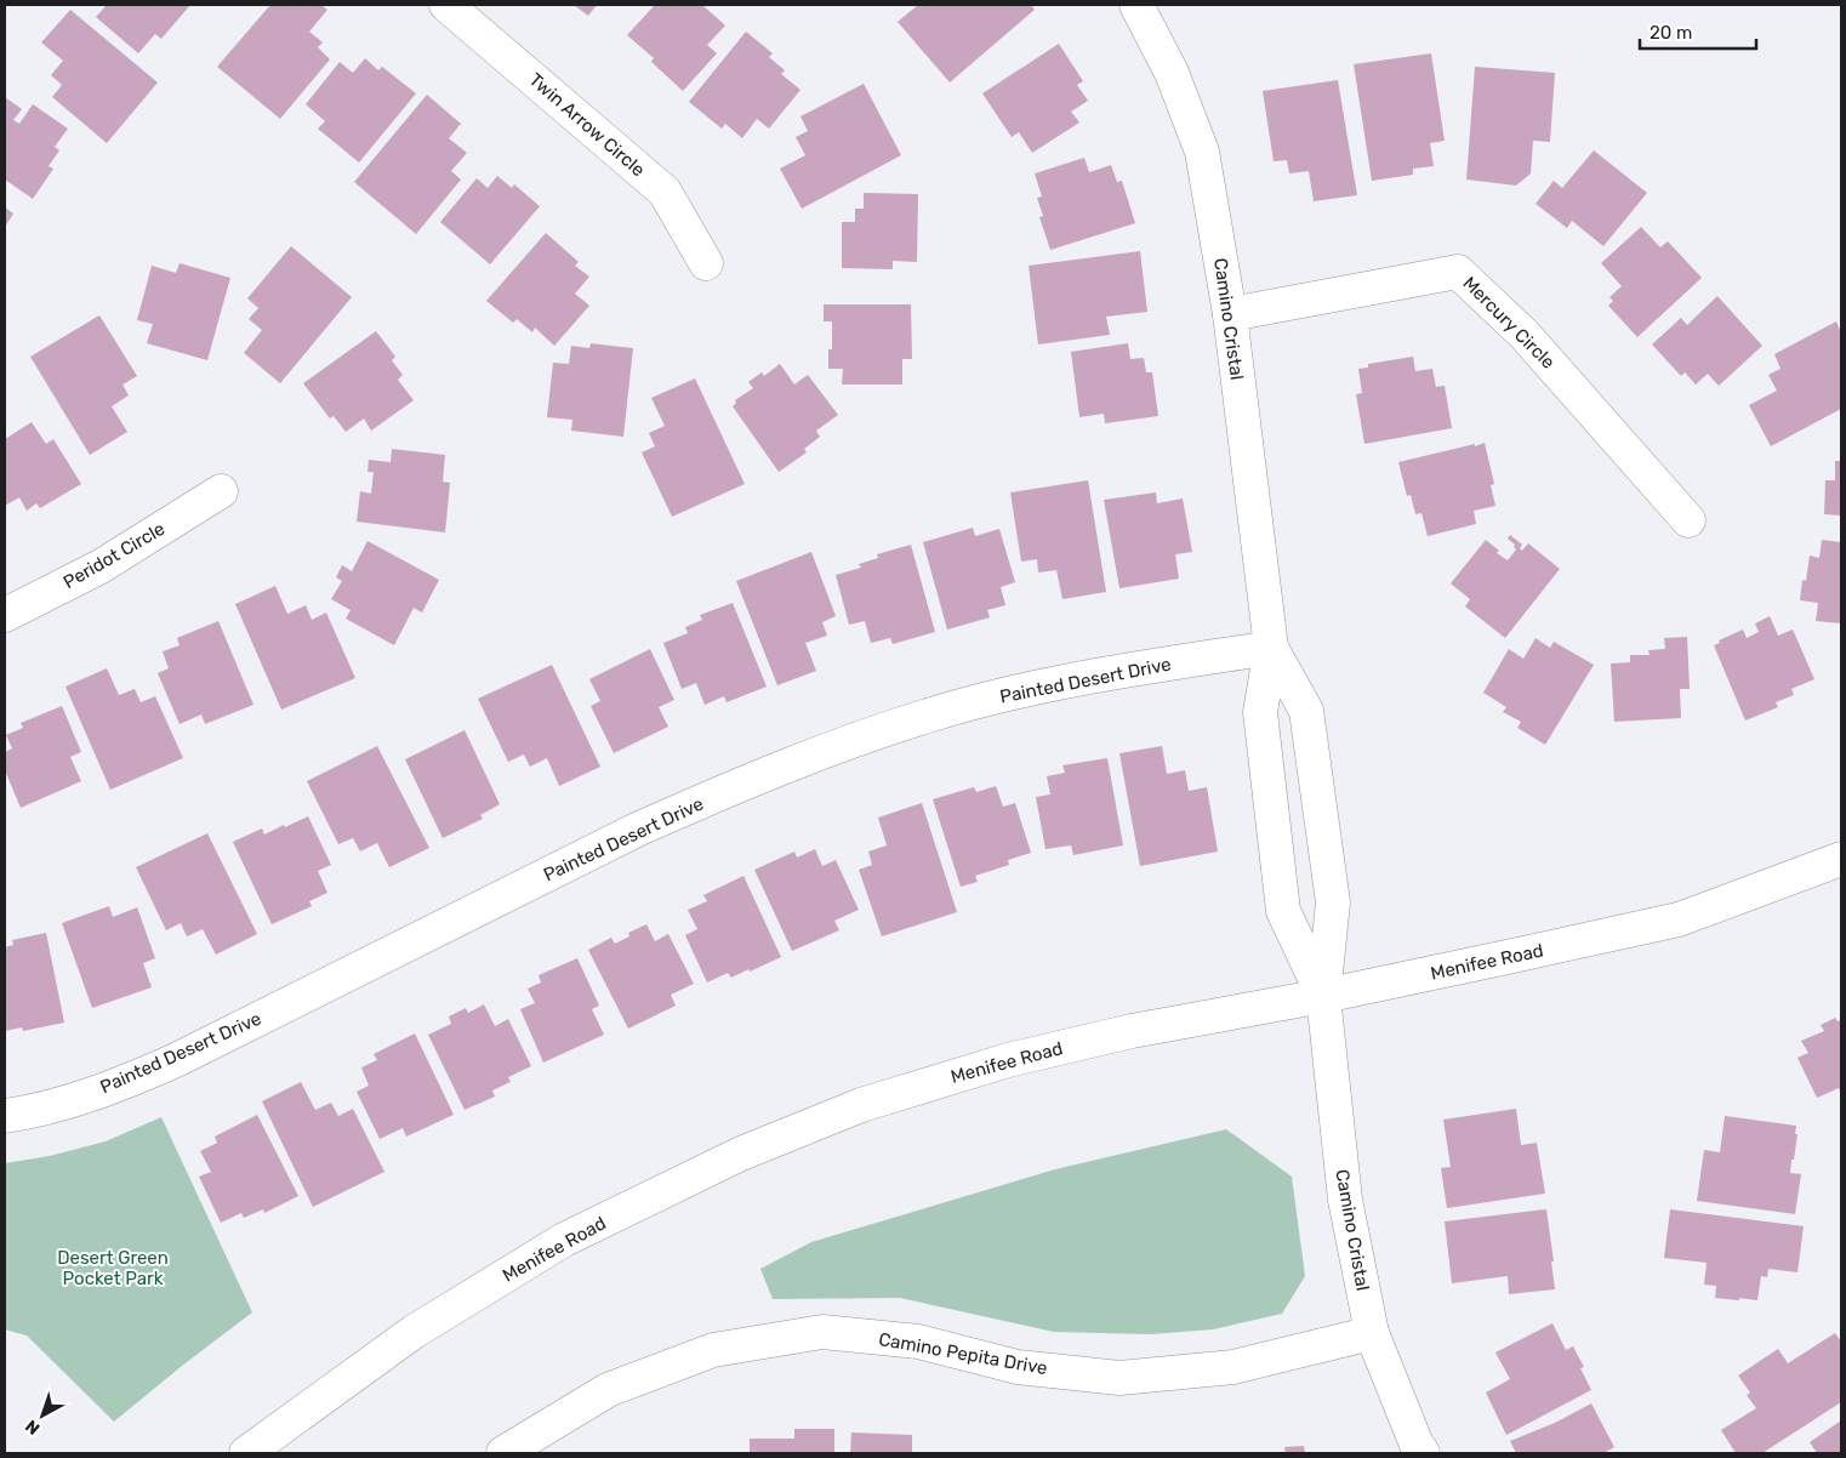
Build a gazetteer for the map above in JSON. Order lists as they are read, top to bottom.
{
  "streets": {
    "street": [
      "Twin Arrow Circle",
      "Camino Cristal",
      "Mercury Circle",
      "Peridot Circle",
      "Painted Desert Drive",
      "Menifee Road",
      "Camino Pepita Drive"
    ]
  },
  "crossings": [
    ["Camino Cristal", "Mercury Circle"],
    ["Camino Cristal", "Painted Desert Drive"],
    ["Camino Cristal", "Menifee Road"],
    ["Camino Cristal", "Camino Pepita Drive"]
  ],
  "parks": ["Desert Green Pocket Park"],
  "scale_bar": "20 m",
  "north": "bottom left"
}
